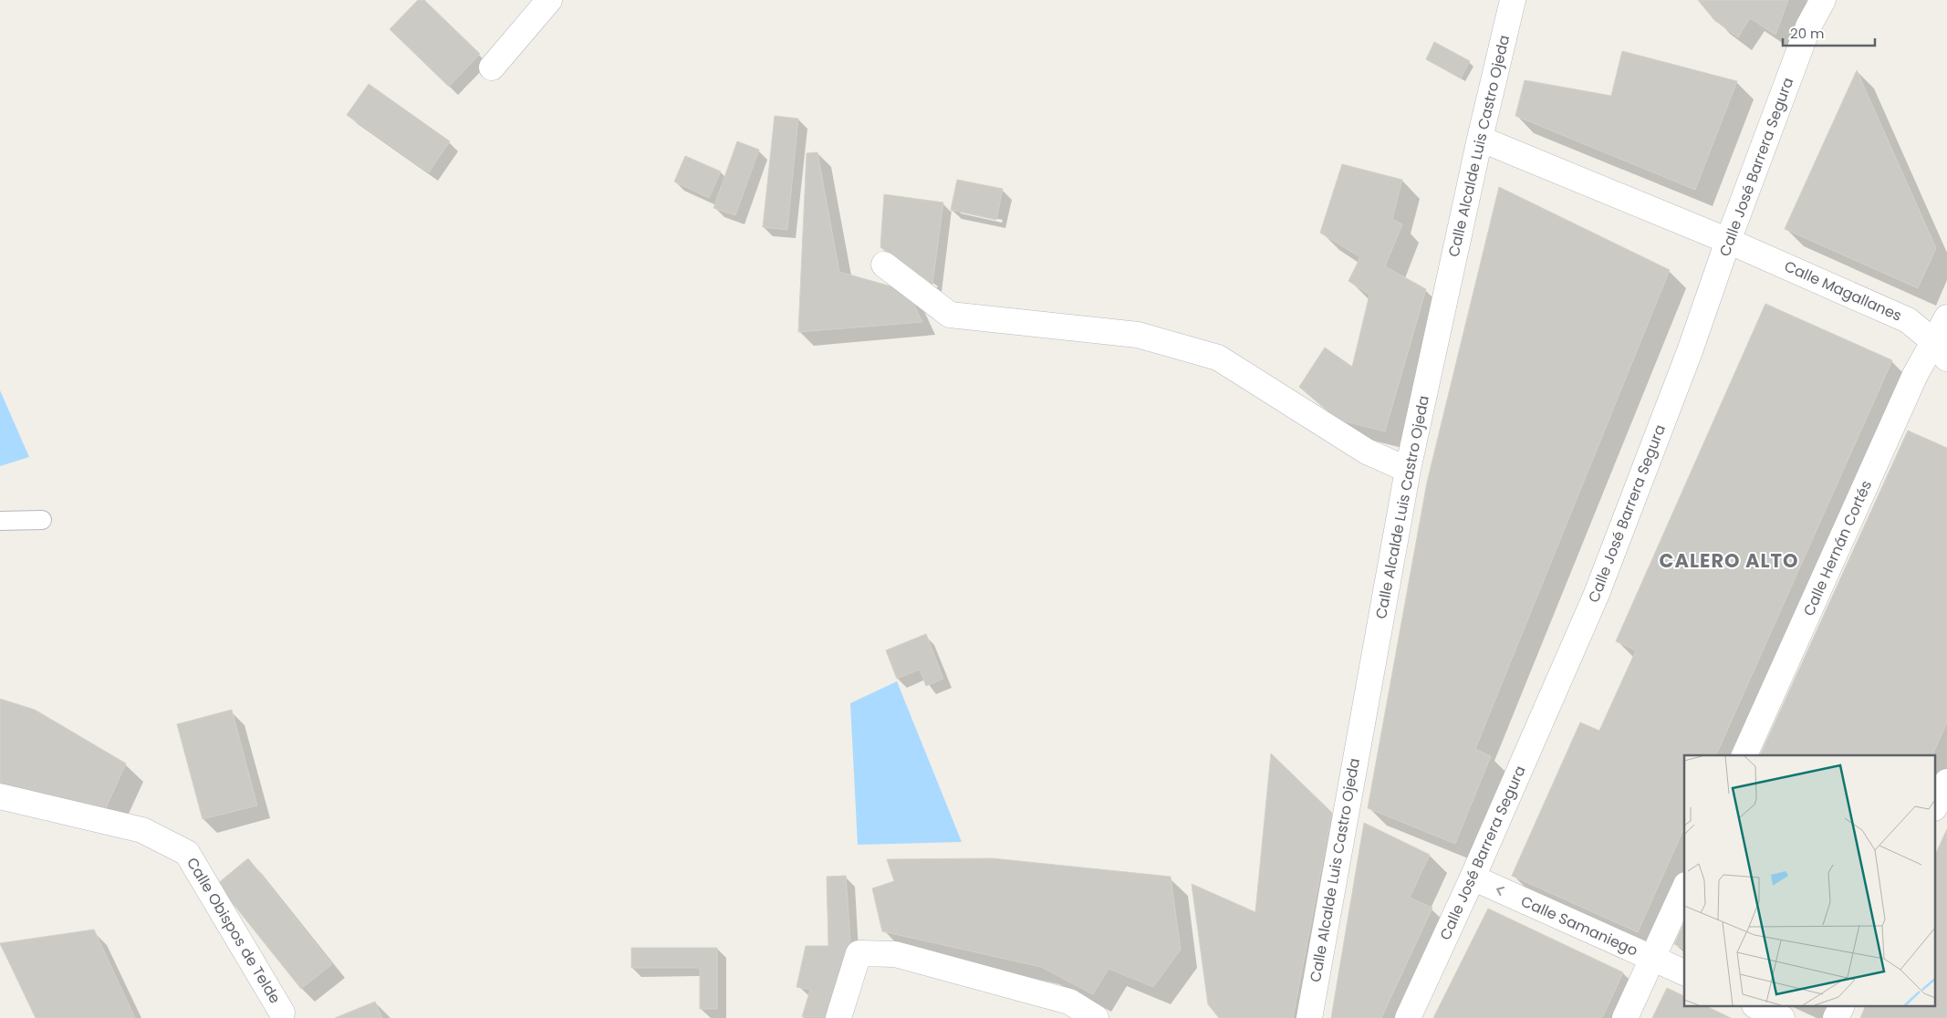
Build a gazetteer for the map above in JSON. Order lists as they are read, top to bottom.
{
  "streets": {
    "street": [
      "Calle Alcalde Luis Castro Ojeda",
      "Calle José Barrera Segura",
      "Calle Magallanes",
      "Calle Hernán Cortés",
      "Calle Samaniego",
      "Calle Obispos de Telde"
    ]
  },
  "crossings": [
    ["Calle Alcalde Luis Castro Ojeda", "Calle Magallanes"],
    ["Calle José Barrera Segura", "Calle Magallanes"],
    ["Calle José Barrera Segura", "Calle Samaniego"],
    ["Calle Magallanes", "Calle Hernán Cortés"]
  ],
  "one_way": ["Calle Samaniego"],
  "districts": ["CALERO ALTO"],
  "scale_bar": "20 m"
}
